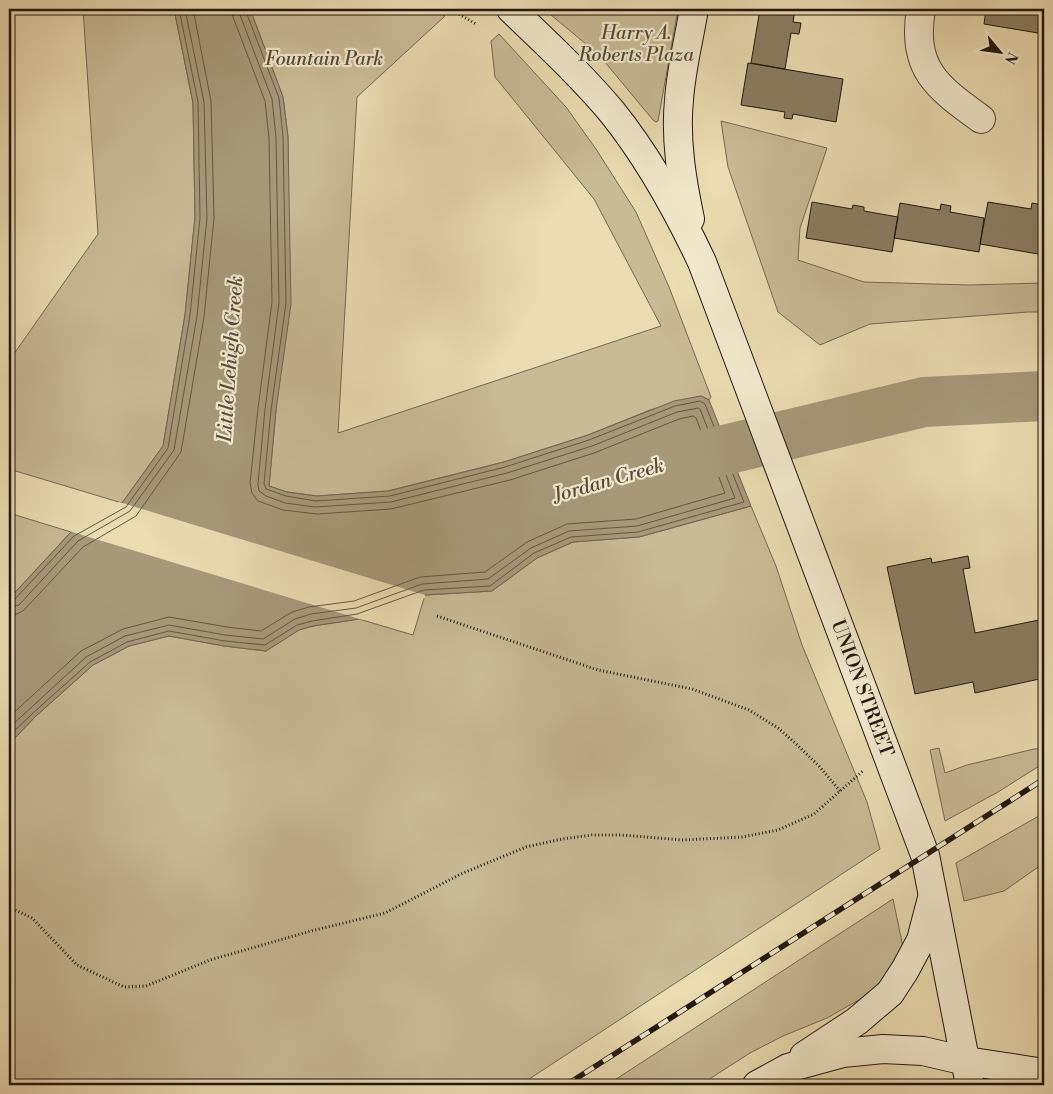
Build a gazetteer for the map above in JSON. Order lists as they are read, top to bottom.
{
  "streets": {
    "main road": ["UNION STREET"]
  },
  "water": ["Little Lehigh Creek", "Jordan Creek"],
  "parks": ["Harry A. Roberts Plaza", "Fountain Park"],
  "north": "bottom right"
}
